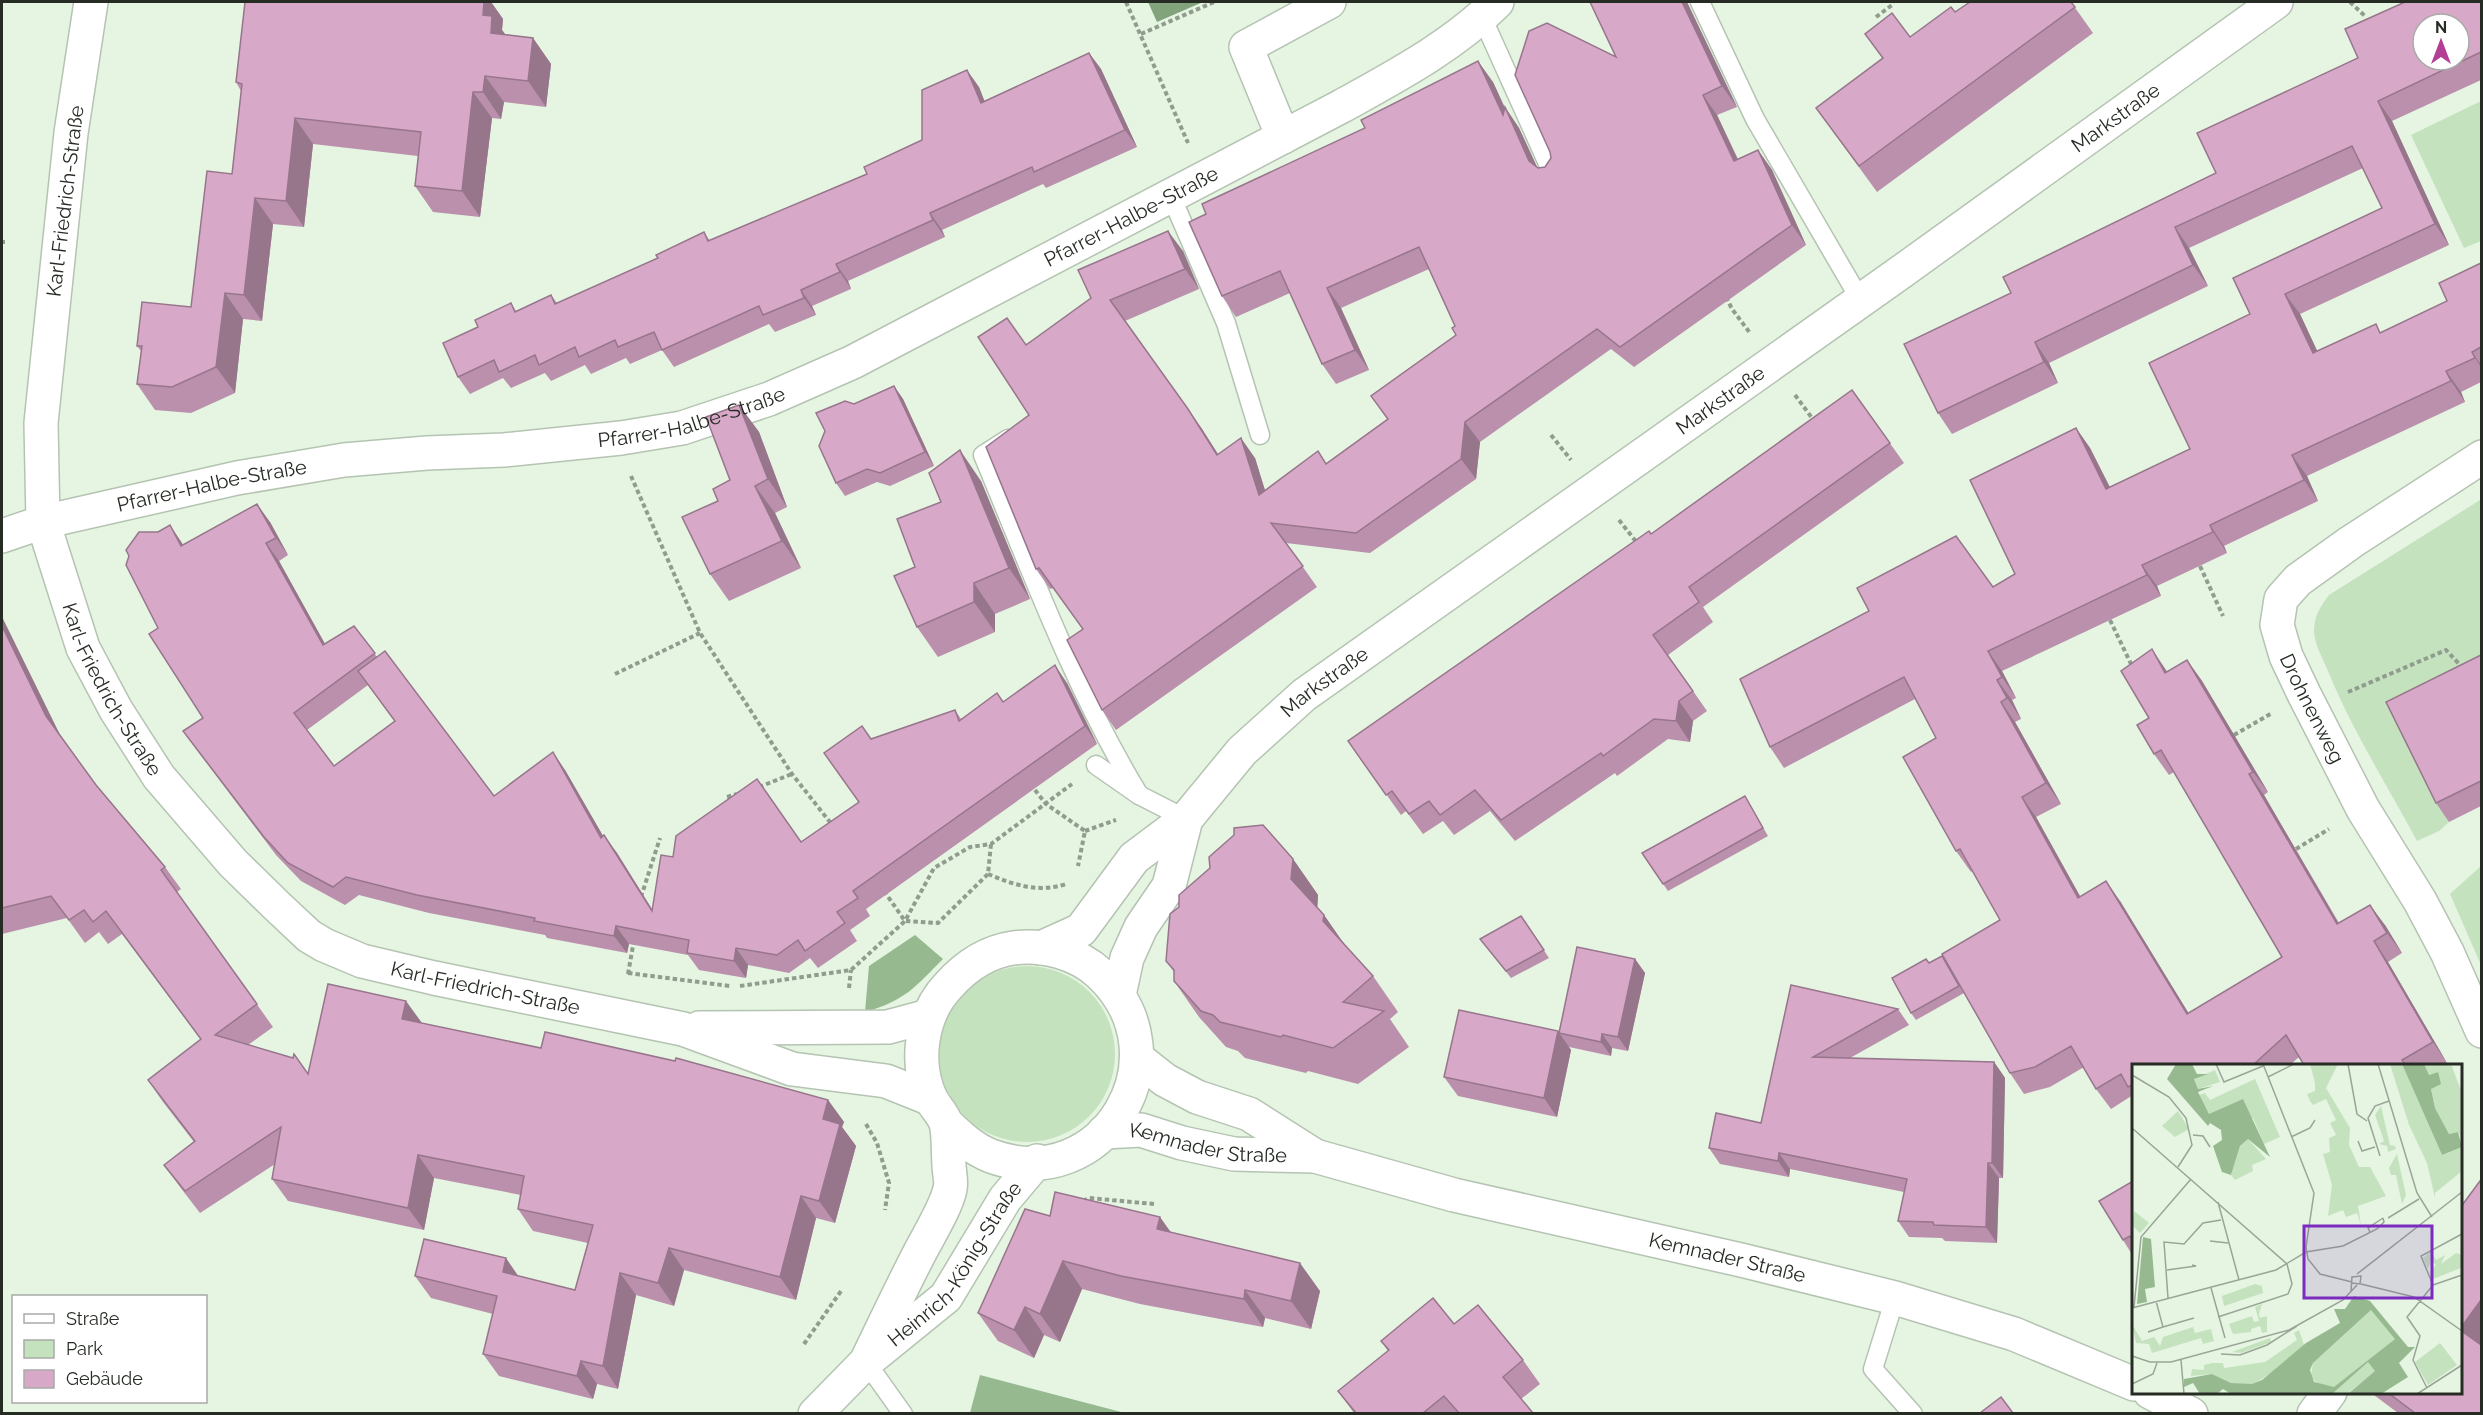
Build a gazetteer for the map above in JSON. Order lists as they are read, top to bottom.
{
  "streets": {
    "street": [
      "Markstraße",
      "Karl-Friedrich-Straße",
      "Pfarrer-Halbe-Straße",
      "Drohnenweg",
      "Kemnader Straße",
      "Heinrich-König-Straße"
    ]
  },
  "crossings": [
    ["Markstraße", "Heinrich-König-Straße"],
    ["Karl-Friedrich-Straße", "Pfarrer-Halbe-Straße"],
    ["Karl-Friedrich-Straße", "Heinrich-König-Straße"]
  ],
  "legend": ["Straße", "Park", "Gebäude"],
  "north": "top"
}
